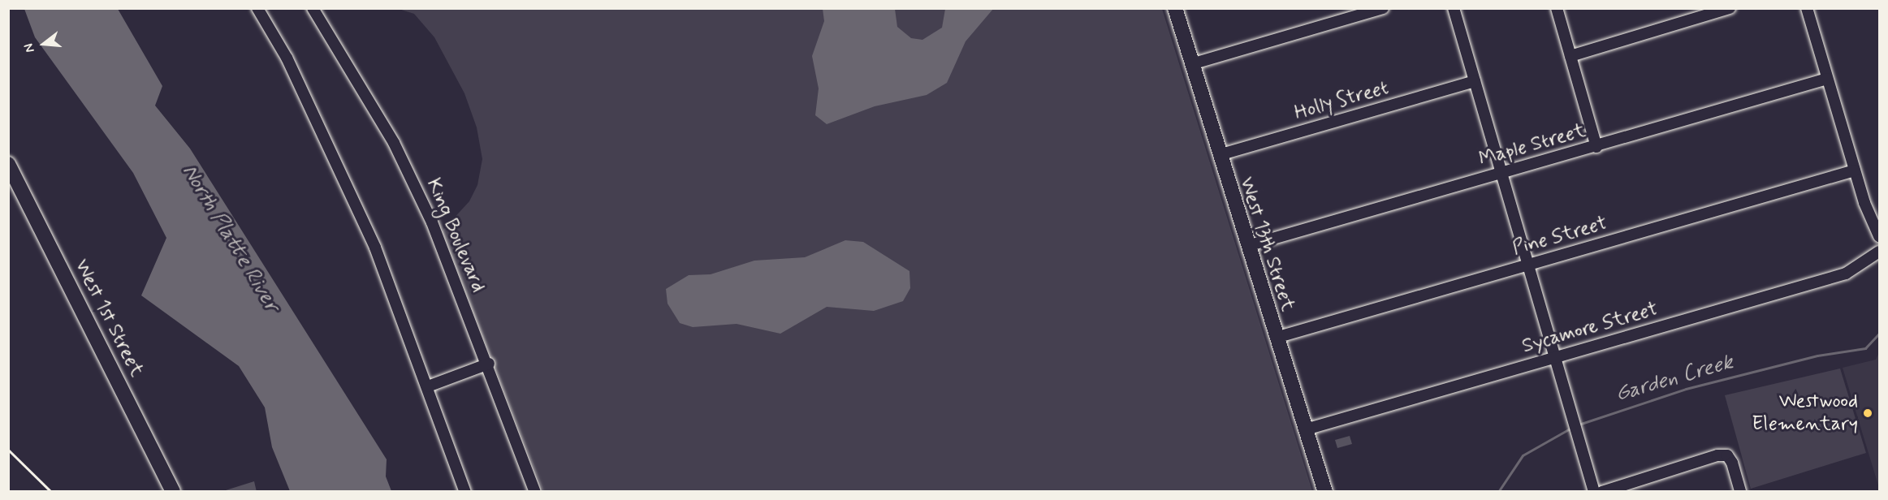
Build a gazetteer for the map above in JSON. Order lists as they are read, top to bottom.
{
  "streets": {
    "main road": ["West 13th Street", "West 1st Street"],
    "street": [
      "Holly Street",
      "Maple Street",
      "King Boulevard",
      "Pine Street",
      "Sycamore Street"
    ]
  },
  "crossings": [
    ["Holly Street", "West 13th Street"],
    ["Maple Street", "West 13th Street"],
    ["Pine Street", "West 13th Street"],
    ["West 13th Street", "Sycamore Street"]
  ],
  "water": ["North Platte River", "Garden Creek"],
  "places": ["Westwood Elementary"],
  "north": "left"
}
